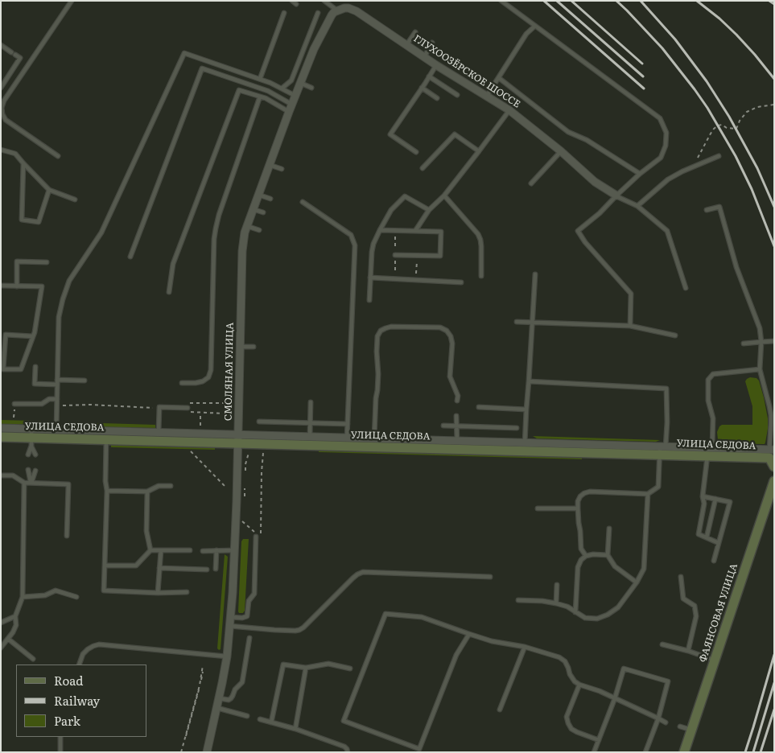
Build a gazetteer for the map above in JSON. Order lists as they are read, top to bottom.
{
  "streets": {
    "street": [
      "ГЛУХООЗЁРСКОЕ ШОССЕ",
      "СМОЛЯНАЯ УЛИЦА",
      "УЛИЦА СЕДОВА",
      "ФАЯНСОВАЯ УЛИЦА"
    ]
  },
  "crossings": [
    ["ГЛУХООЗЁРСКОЕ ШОССЕ", "СМОЛЯНАЯ УЛИЦА"],
    ["СМОЛЯНАЯ УЛИЦА", "УЛИЦА СЕДОВА"]
  ],
  "legend": ["Road", "Railway", "Park"]
}
